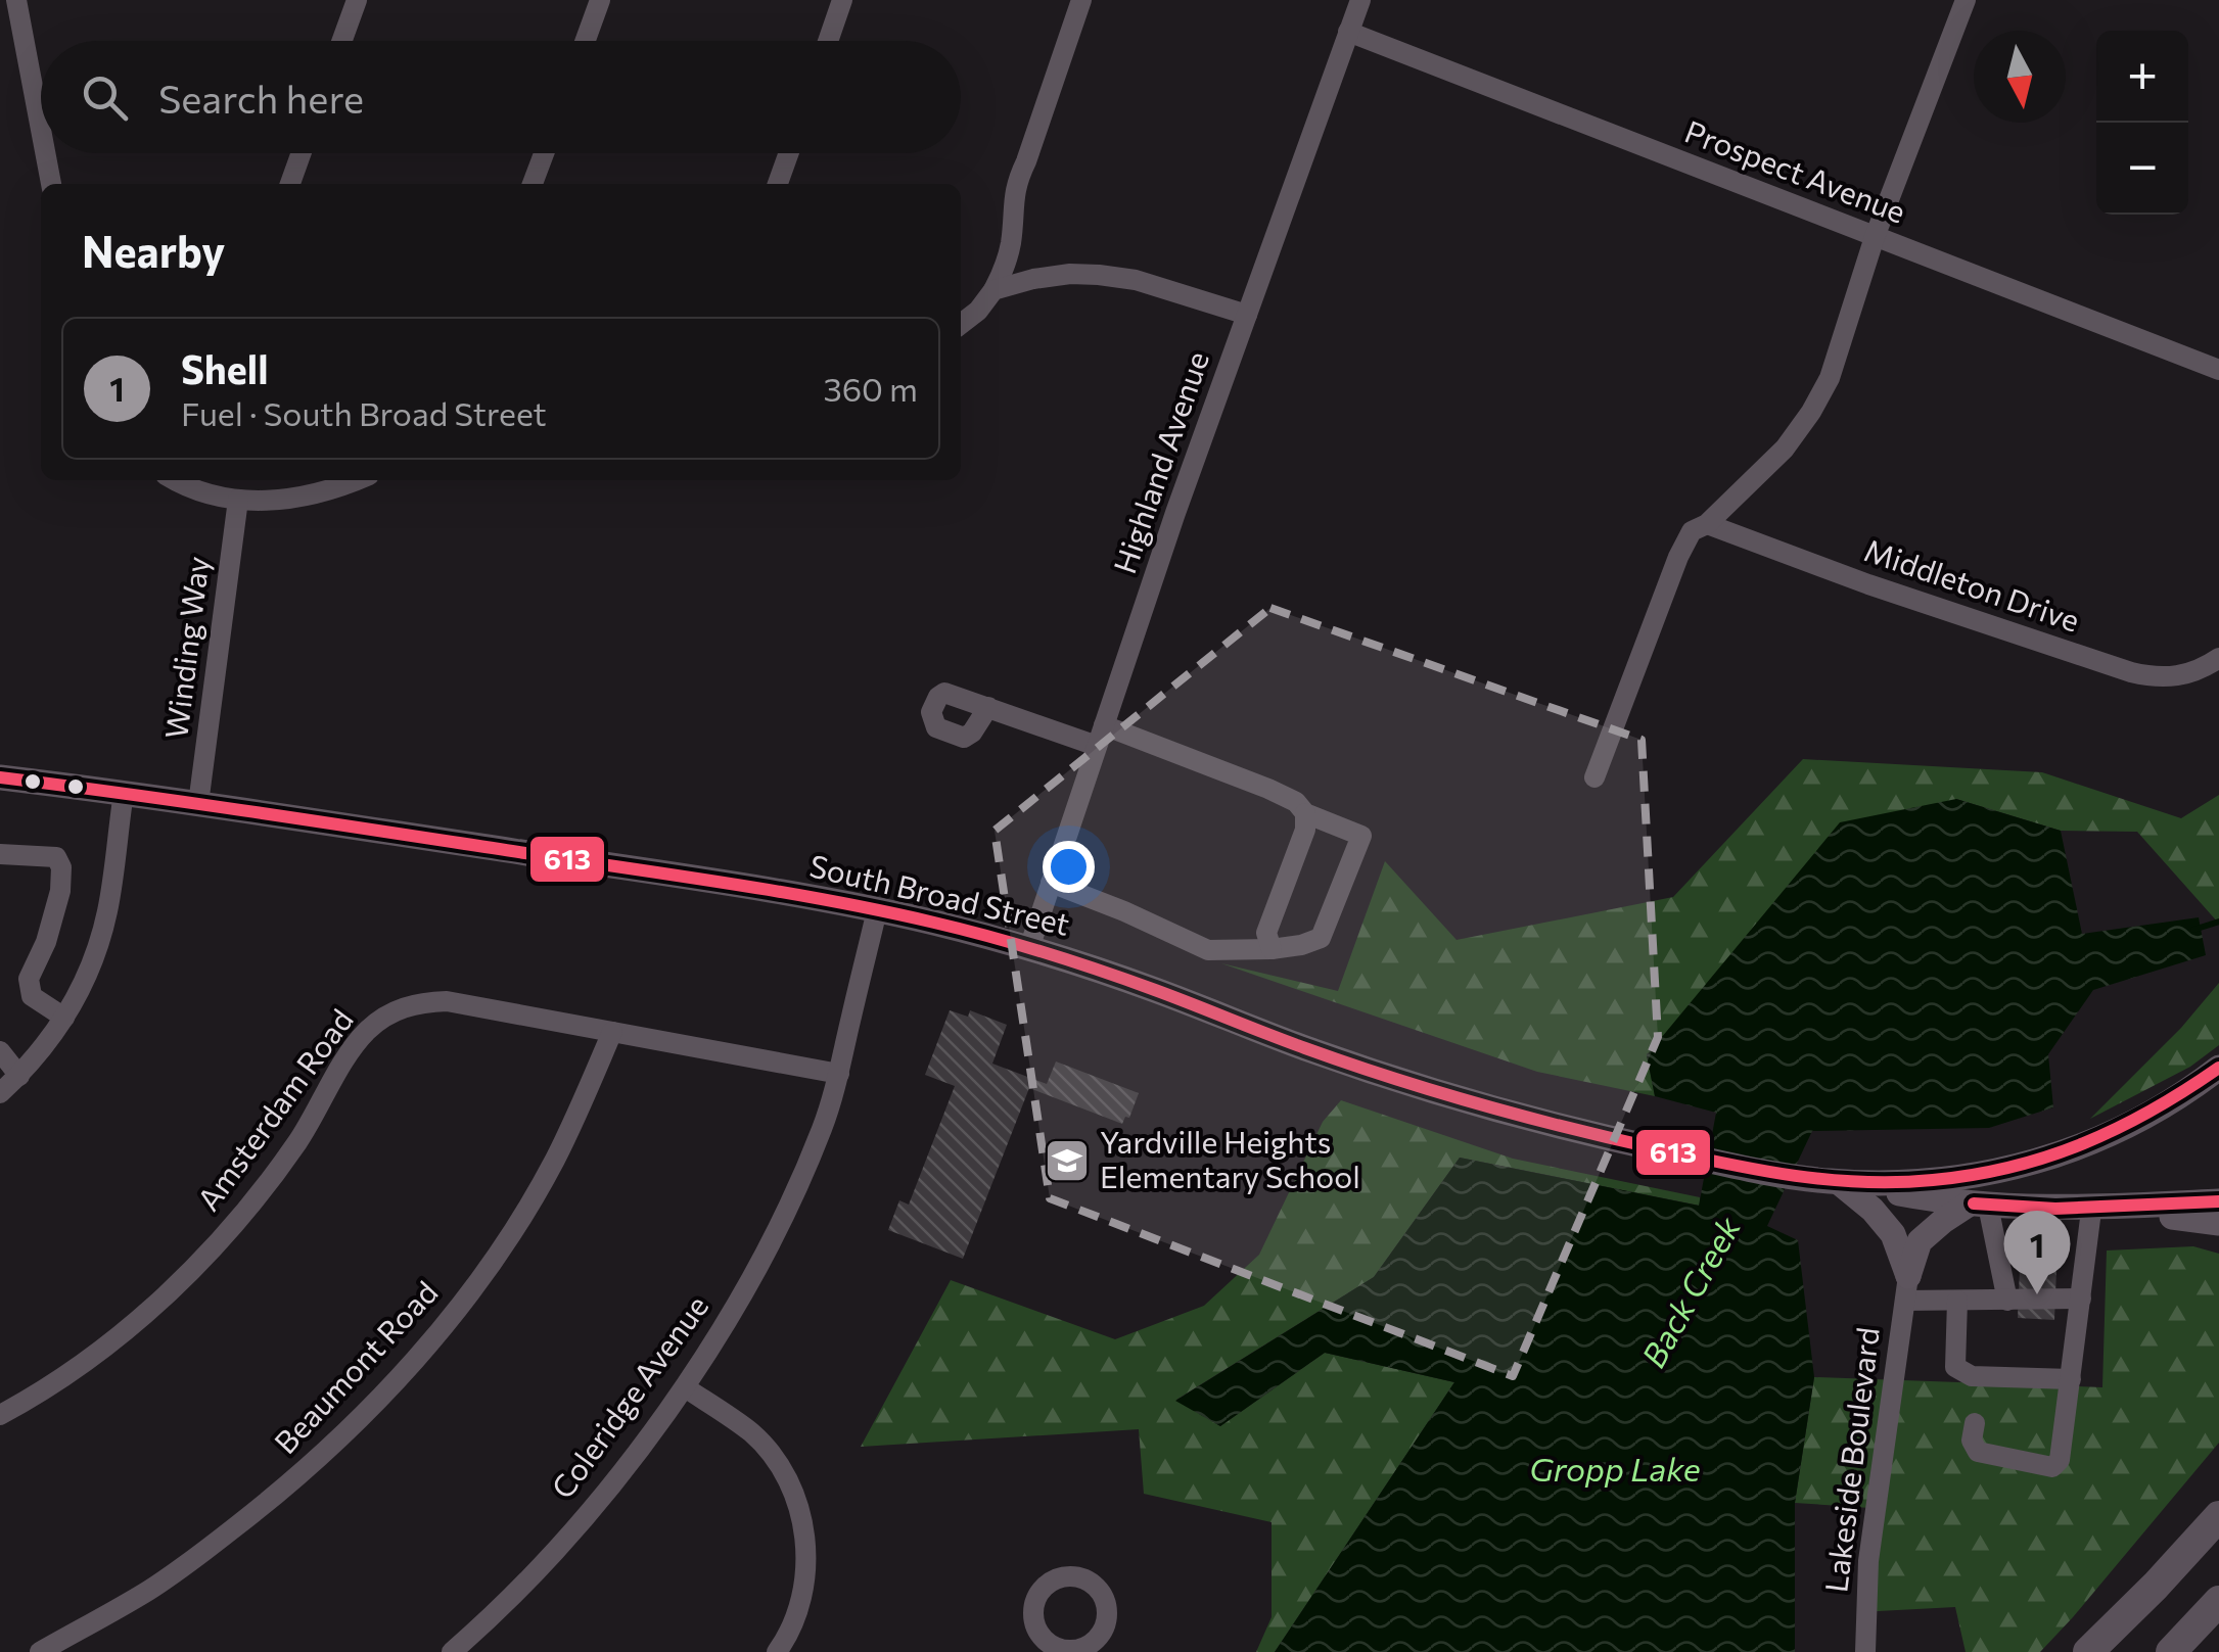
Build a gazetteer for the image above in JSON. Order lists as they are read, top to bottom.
{
  "streets": {
    "main road": ["South Broad Street"],
    "street": [
      "Prospect Avenue",
      "Highland Avenue",
      "Middleton Drive",
      "Winding Way",
      "Amsterdam Road",
      "Beaumont Road",
      "Coleridge Avenue",
      "Lakeside Boulevard"
    ]
  },
  "crossings": [
    ["Prospect Avenue", "Highland Avenue"],
    ["Highland Avenue", "South Broad Street"],
    ["Winding Way", "South Broad Street"],
    ["South Broad Street", "Coleridge Avenue"],
    ["Amsterdam Road", "Beaumont Road"],
    ["Amsterdam Road", "Coleridge Avenue"]
  ],
  "water": ["Back Creek", "Gropp Lake"],
  "places": {
    "school or university": ["Yardville Heights Elementary School"]
  },
  "lines": ["transit line 613"],
  "north": "bottom",
  "page": {
    "map_buttons": ["+", "−"],
    "search": "Search here",
    "heading": "Nearby",
    "list": [
      {
        "mark": "1",
        "name": "Shell",
        "note": "Fuel · South Broad Street",
        "value": "360 m"
      }
    ],
    "pins": "1"
  }
}
